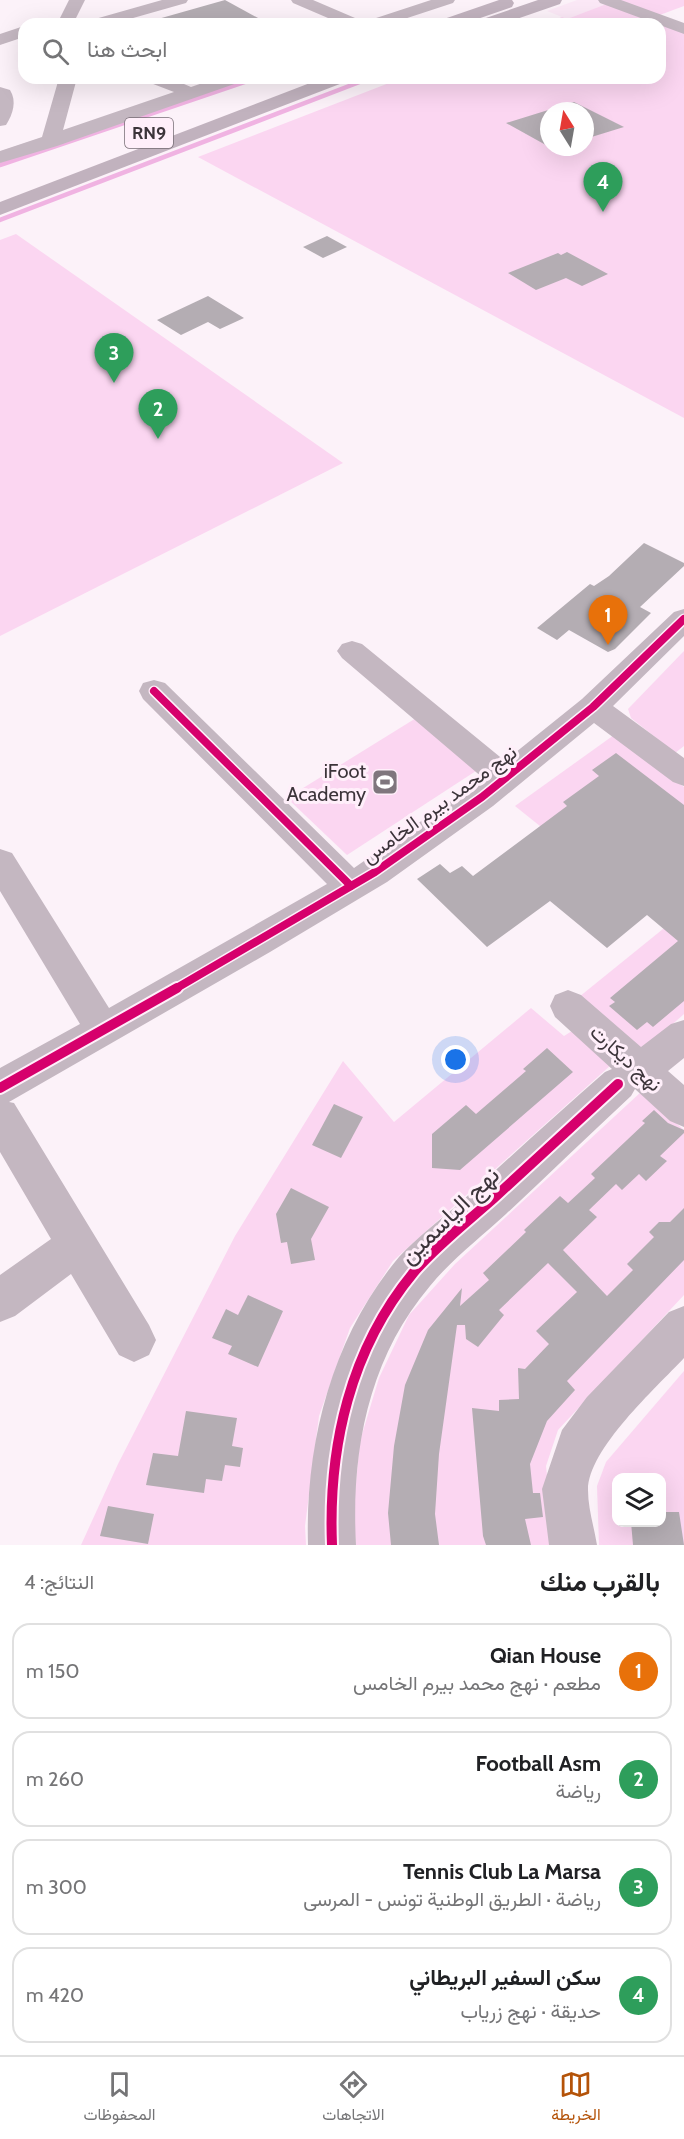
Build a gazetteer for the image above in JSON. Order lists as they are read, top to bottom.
{
  "streets": {
    "highway": ["RN9"],
    "street": ["نهج محمد بيرم الخامس", "نهج ديكارت", "نهج الياسمين"]
  },
  "crossings": [
    ["نهج ديكارت", "نهج الياسمين"]
  ],
  "places": {
    "sports": ["iFoot Academy"]
  },
  "north": "top",
  "page": {
    "search": "ابحث هنا",
    "pins": [
      "4",
      "3",
      "2",
      "1"
    ],
    "heading": ["بالقرب منك", "النتائج: 4"],
    "list": [
      {
        "mark": "1",
        "name": "Qian House",
        "note": "مطعم · نهج محمد بيرم الخامس",
        "value": "150 m"
      },
      {
        "mark": "2",
        "name": "Football Asm",
        "note": "رياضة",
        "value": "260 m"
      },
      {
        "mark": "3",
        "name": "Tennis Club La Marsa",
        "note": "رياضة · الطريق الوطنية تونس - المرسى",
        "value": "300 m"
      },
      {
        "mark": "4",
        "name": "سكن السفير البريطاني",
        "note": "حديقة · نهج زرياب",
        "value": "420 m"
      }
    ],
    "nav": ["الخريطة", "الاتجاهات", "المحفوظات"]
  }
}
